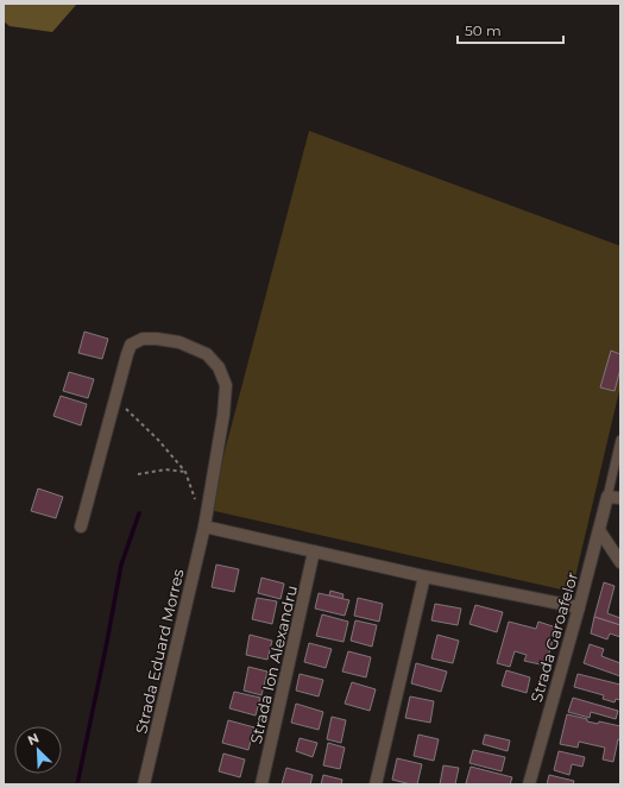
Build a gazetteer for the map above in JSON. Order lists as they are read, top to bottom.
{
  "streets": {
    "street": ["Strada Garoafelor", "Strada Eduard Morres", "Strada Ion Alexandru"]
  },
  "scale_bar": "50 m",
  "north": "top left"
}
